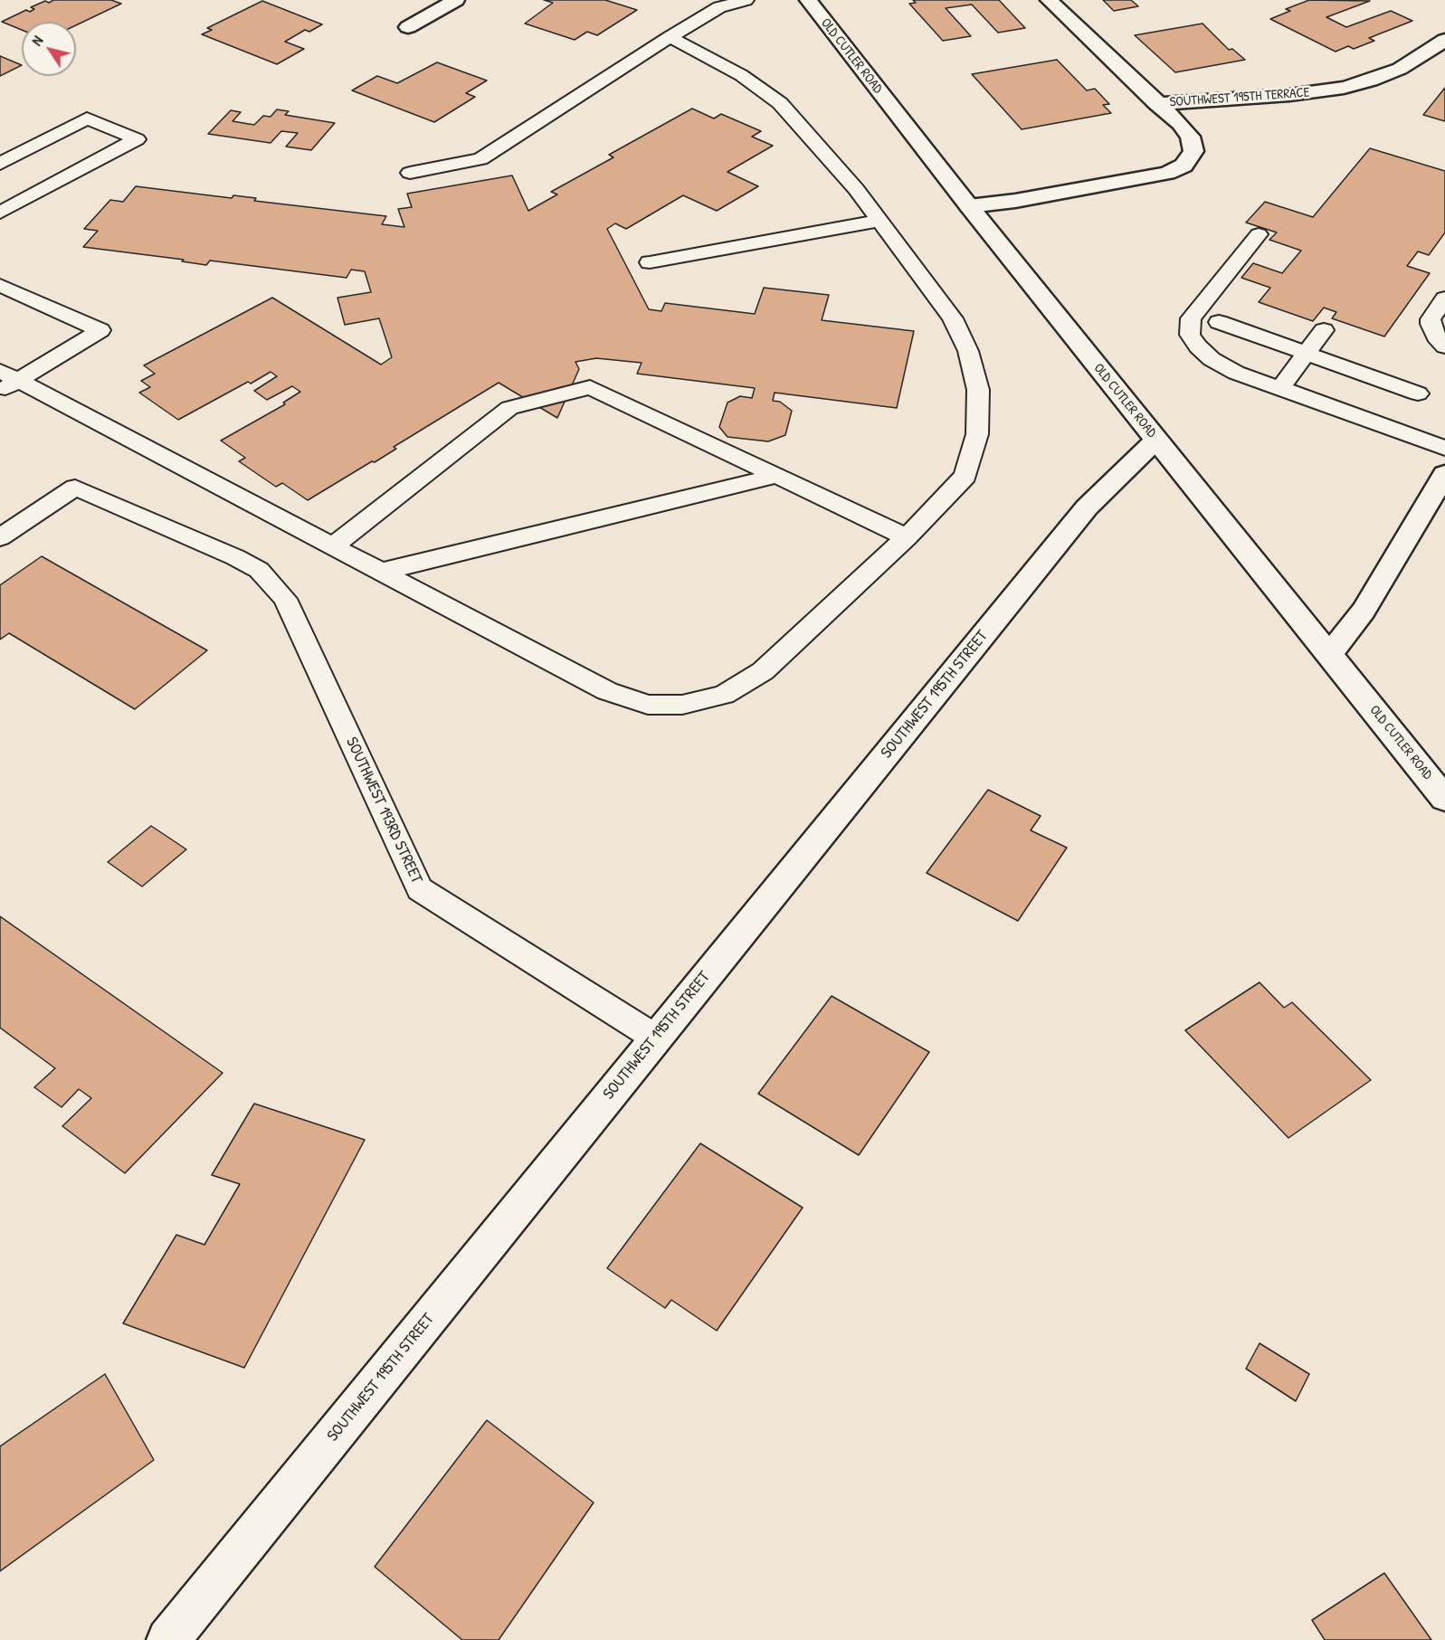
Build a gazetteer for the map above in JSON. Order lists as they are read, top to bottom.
{
  "streets": {
    "street": ["OLD CUTLER ROAD", "SOUTHWEST 195TH TERRACE", "SOUTHWEST 195TH STREET"],
    "lane": ["SOUTHWEST 193RD STREET"]
  },
  "crossings": [
    ["OLD CUTLER ROAD", "SOUTHWEST 195TH TERRACE"],
    ["OLD CUTLER ROAD", "SOUTHWEST 195TH STREET"],
    ["SOUTHWEST 195TH STREET", "SOUTHWEST 193RD STREET"]
  ],
  "north": "top left"
}
